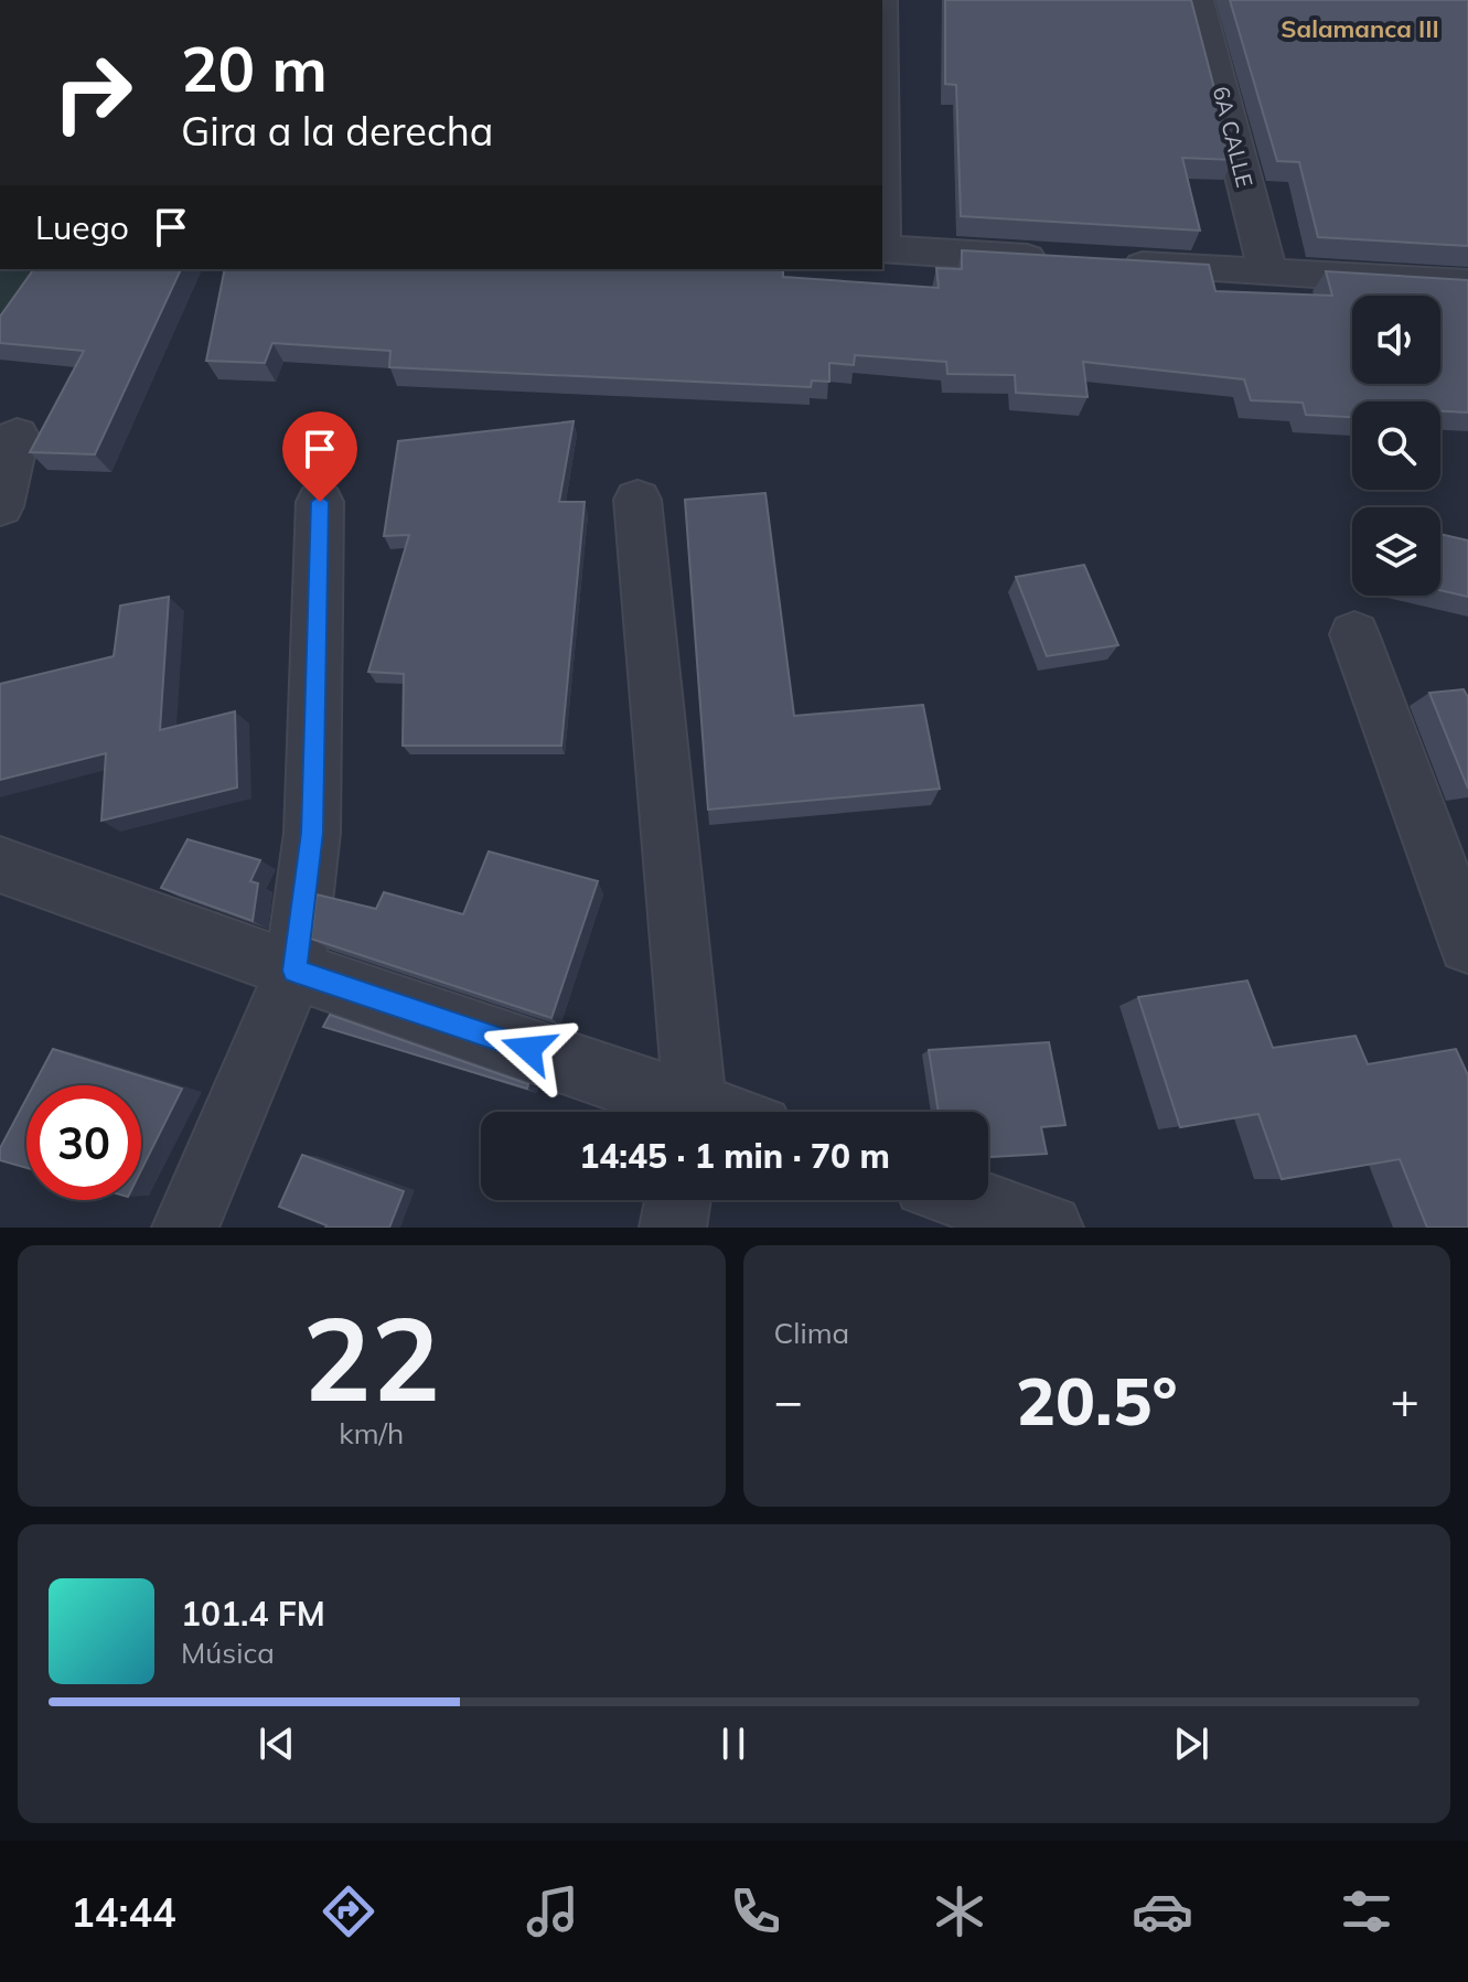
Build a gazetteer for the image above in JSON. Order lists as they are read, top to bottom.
{
  "streets": {
    "street": ["6A CALLE"]
  },
  "districts": ["Salamanca III"],
  "page": {
    "turn": ["20 m", "Gira a la derecha"],
    "then": "Luego",
    "limit": "30",
    "trip": "14:45 · 1 min · 70 m",
    "tile": [
      ["22", "km/h"],
      "Clima"
    ],
    "heat": ["−", "20.5°", "+"],
    "song": ["101.4 FM", "Música"],
    "tabs": "14:44"
  }
}
